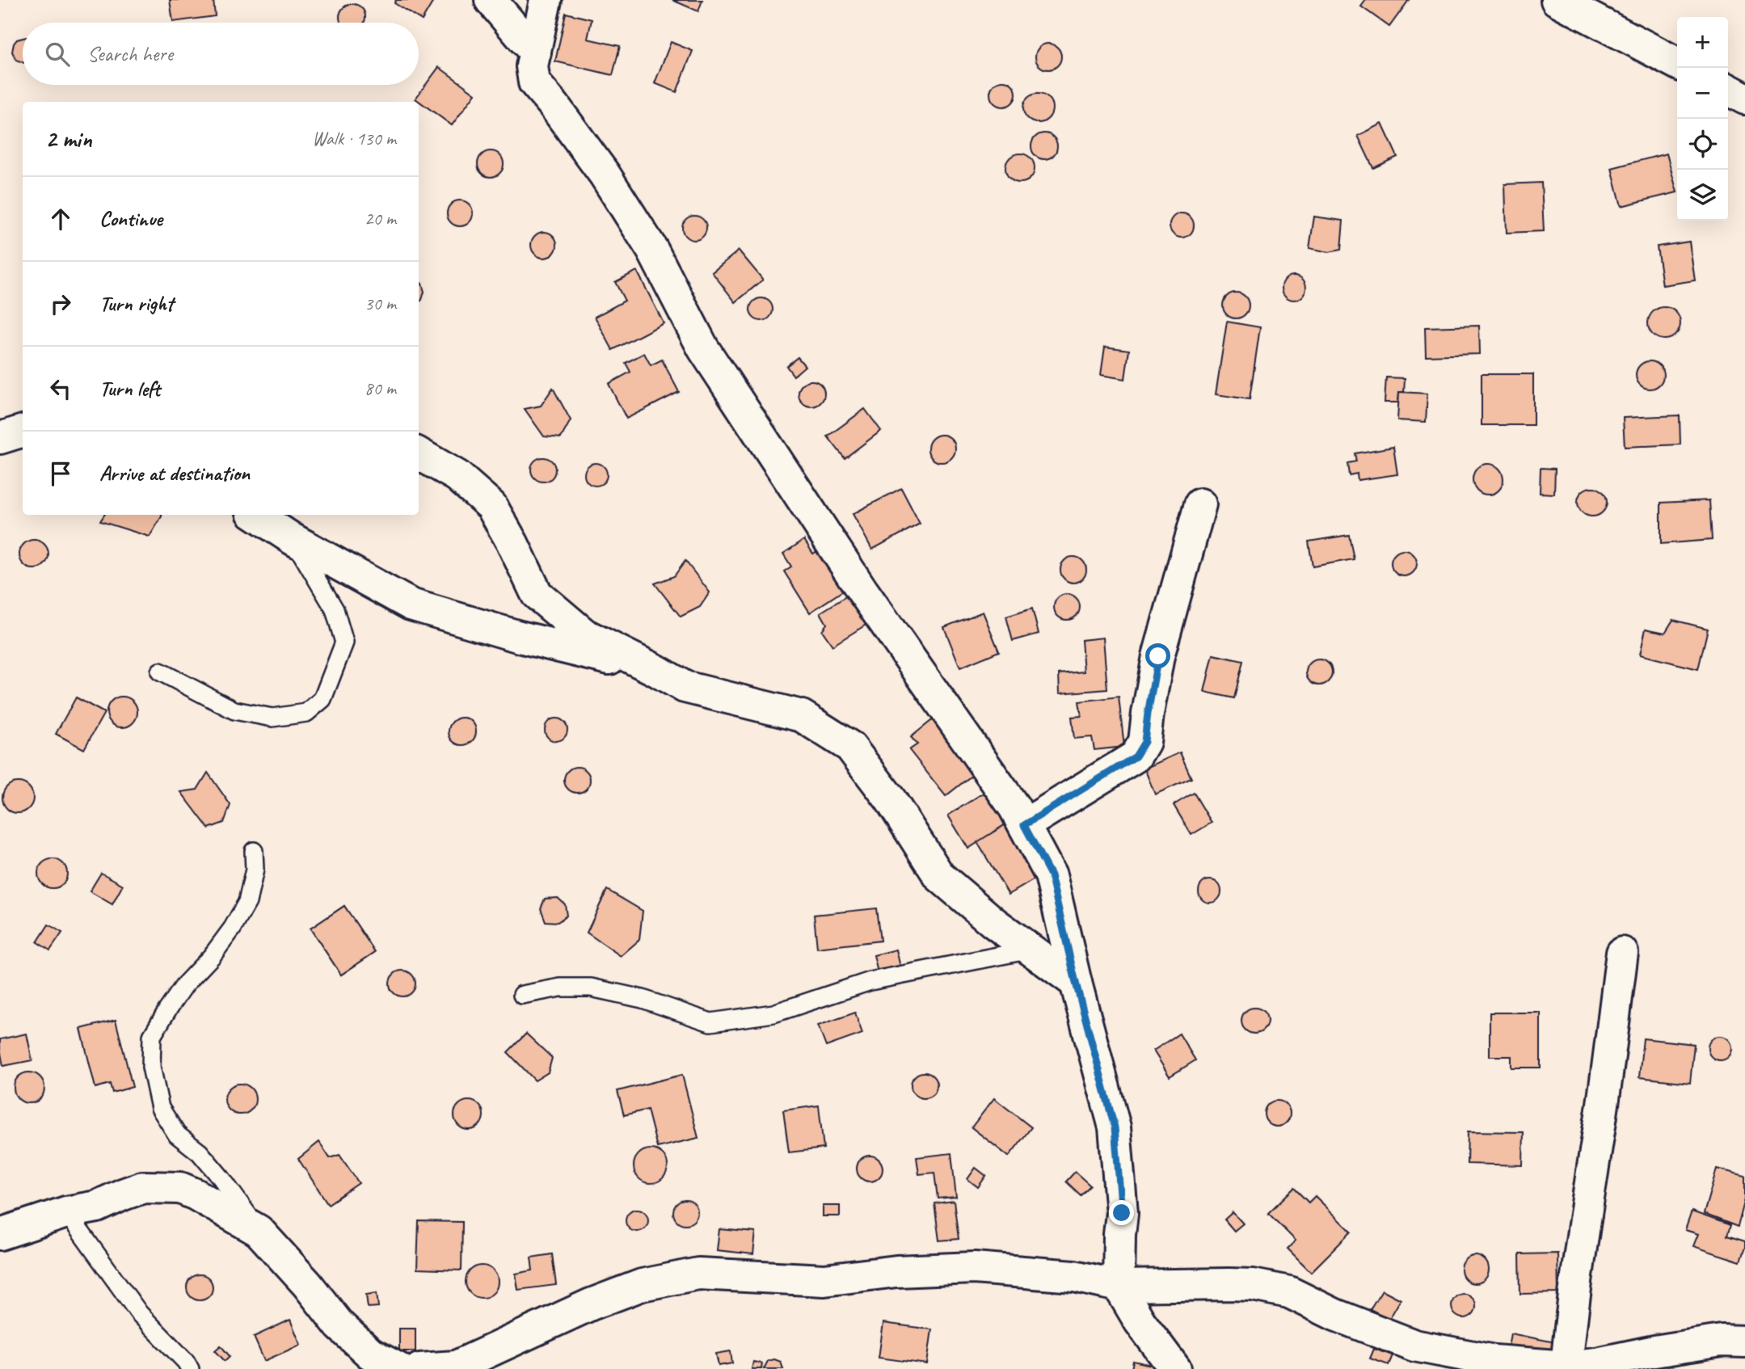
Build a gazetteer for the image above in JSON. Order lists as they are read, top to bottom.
{
  "page": {
    "map_buttons": ["+", "−"],
    "search": "Search here",
    "heading": ["2 min", "Walk · 130 m"],
    "list": [
      ["Continue", "20 m"],
      ["Turn right", "30 m"],
      ["Turn left", "80 m"],
      "Arrive at destination"
    ]
  }
}
